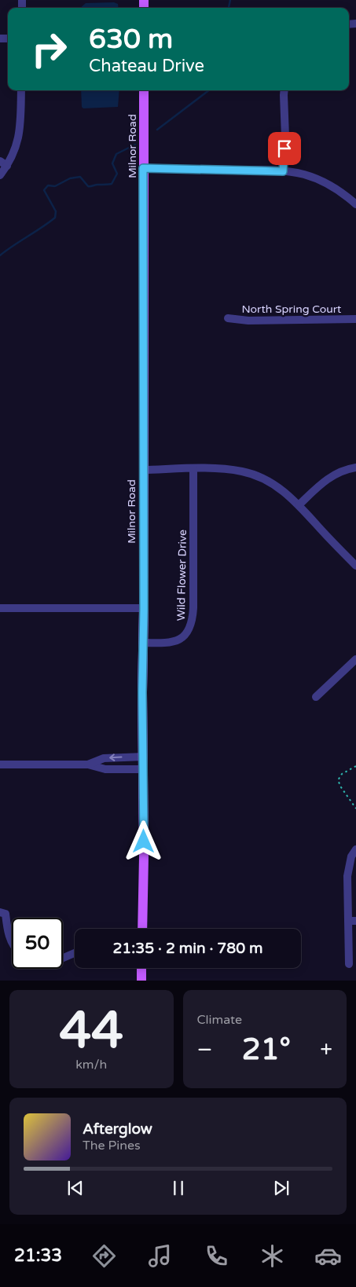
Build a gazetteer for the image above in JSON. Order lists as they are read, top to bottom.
{
  "streets": {
    "main road": ["Milnor Road"],
    "street": ["North Spring Court", "Wild Flower Drive"]
  },
  "crossings": [
    ["Milnor Road", "Wild Flower Drive"]
  ],
  "page": {
    "turn": ["630 m", "Chateau Drive"],
    "limit": "50",
    "trip": "21:35 · 2 min · 780 m",
    "tile": [
      ["44", "km/h"],
      "Climate"
    ],
    "heat": ["−", "21°", "+"],
    "song": ["Afterglow", "The Pines"],
    "tabs": "21:33"
  }
}
